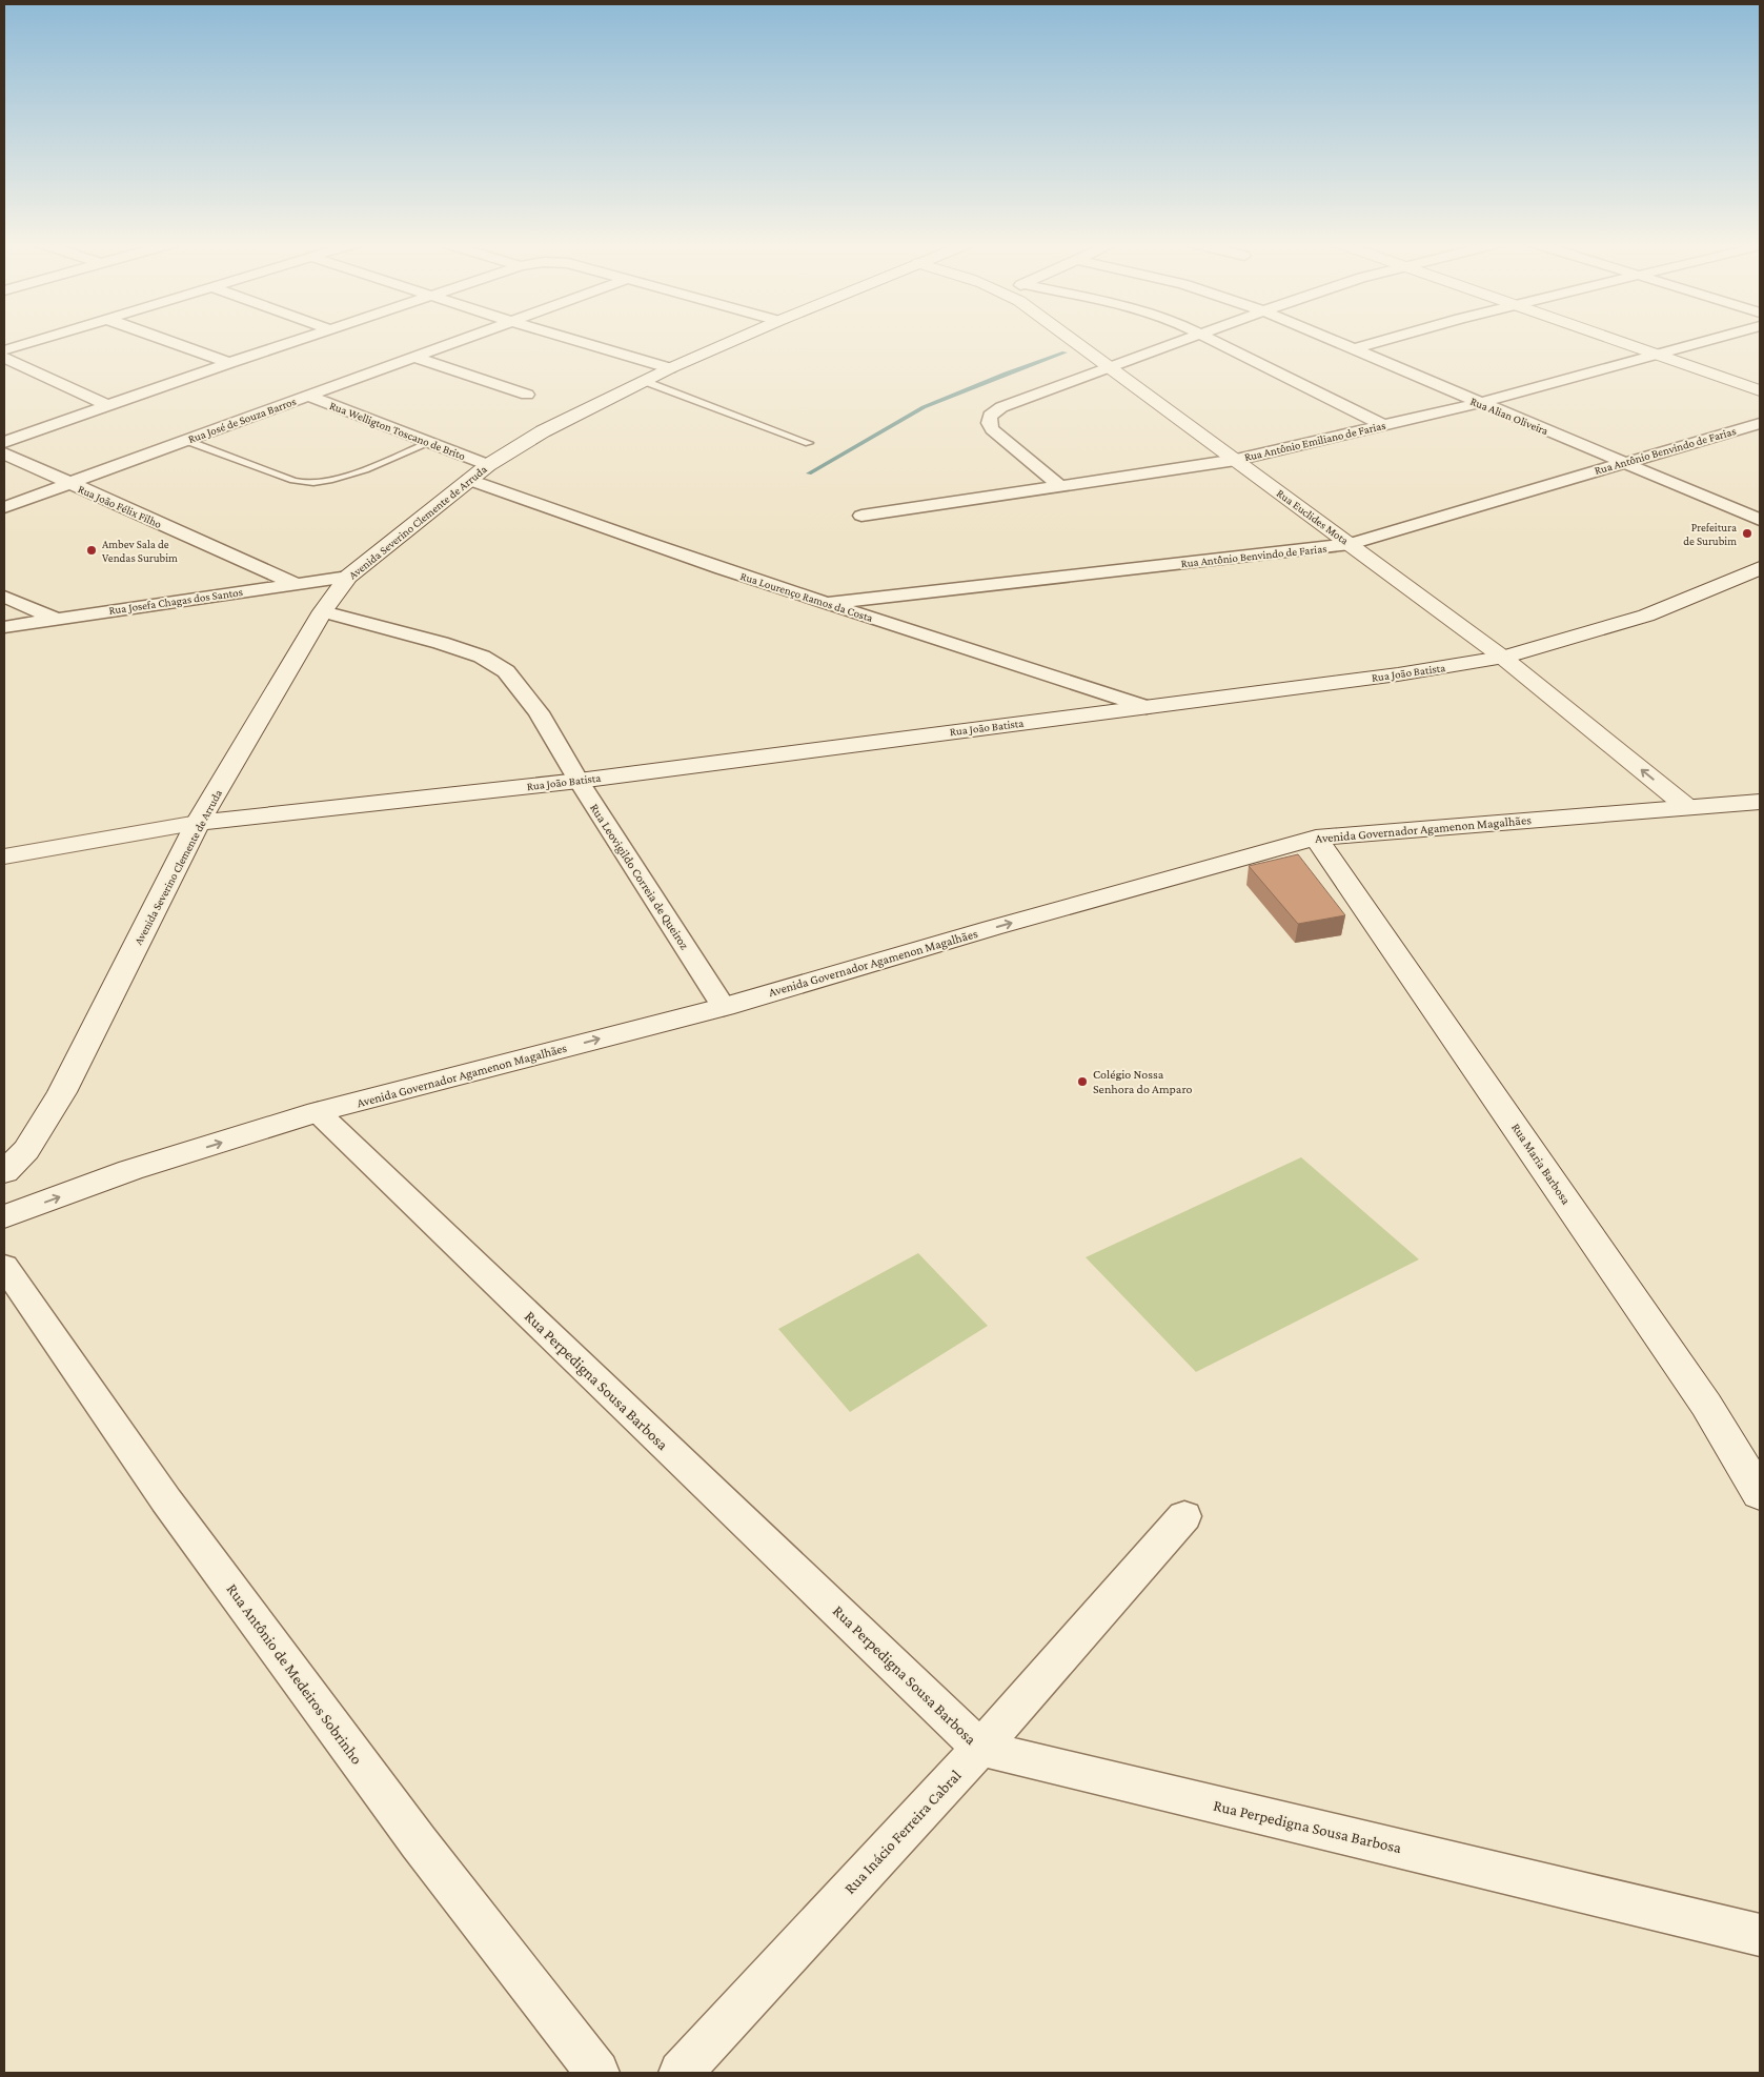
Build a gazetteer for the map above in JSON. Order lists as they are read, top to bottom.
{
  "streets": {
    "main road": [
      "Rua Euclides Mota",
      "Avenida Severino Clemente de Arruda",
      "Rua João Batista",
      "Avenida Governador Agamenon Magalhães",
      "Rua Maria Barbosa"
    ],
    "street": [
      "Rua Alian Oliveira",
      "Rua José de Souza Barros",
      "Rua Welligton Toscano de Brito",
      "Rua Antônio Emiliano de Farias",
      "Rua Antônio Benvindo de Farias",
      "Rua João Félix Filho",
      "Rua Lourenço Ramos da Costa",
      "Rua Josefa Chagas dos Santos",
      "Rua Leovigildo Correia de Queiroz",
      "Rua Perpedigna Sousa Barbosa",
      "Rua Antônio de Medeiros Sobrinho",
      "Rua Inácio Ferreira Cabral"
    ]
  },
  "crossings": [
    ["Rua Alian Oliveira", "Rua Antônio Emiliano de Farias"],
    ["Rua Alian Oliveira", "Rua Antônio Benvindo de Farias"],
    ["Rua José de Souza Barros", "Rua Welligton Toscano de Brito"],
    ["Rua José de Souza Barros", "Rua João Félix Filho"],
    ["Rua Welligton Toscano de Brito", "Avenida Severino Clemente de Arruda"],
    ["Rua Antônio Emiliano de Farias", "Rua Euclides Mota"],
    ["Rua Antônio Benvindo de Farias", "Rua Euclides Mota"],
    ["Rua Antônio Benvindo de Farias", "Rua Lourenço Ramos da Costa"],
    ["Rua João Félix Filho", "Rua Josefa Chagas dos Santos"],
    ["Rua Euclides Mota", "Rua João Batista"],
    ["Rua Euclides Mota", "Avenida Governador Agamenon Magalhães"],
    ["Avenida Severino Clemente de Arruda", "Rua Lourenço Ramos da Costa"],
    ["Avenida Severino Clemente de Arruda", "Rua Josefa Chagas dos Santos"],
    ["Avenida Severino Clemente de Arruda", "Rua João Batista"],
    ["Avenida Severino Clemente de Arruda", "Rua Leovigildo Correia de Queiroz"],
    ["Rua Lourenço Ramos da Costa", "Rua João Batista"],
    ["Rua João Batista", "Rua Leovigildo Correia de Queiroz"],
    ["Avenida Governador Agamenon Magalhães", "Rua Leovigildo Correia de Queiroz"],
    ["Avenida Governador Agamenon Magalhães", "Rua Maria Barbosa"],
    ["Avenida Governador Agamenon Magalhães", "Rua Perpedigna Sousa Barbosa"],
    ["Rua Perpedigna Sousa Barbosa", "Rua Inácio Ferreira Cabral"]
  ],
  "one_way": ["Avenida Governador Agamenon Magalhães"],
  "places": ["Prefeitura de Surubim", "Ambev Sala de Vendas Surubim", "Colégio Nossa Senhora do Amparo"]
}
